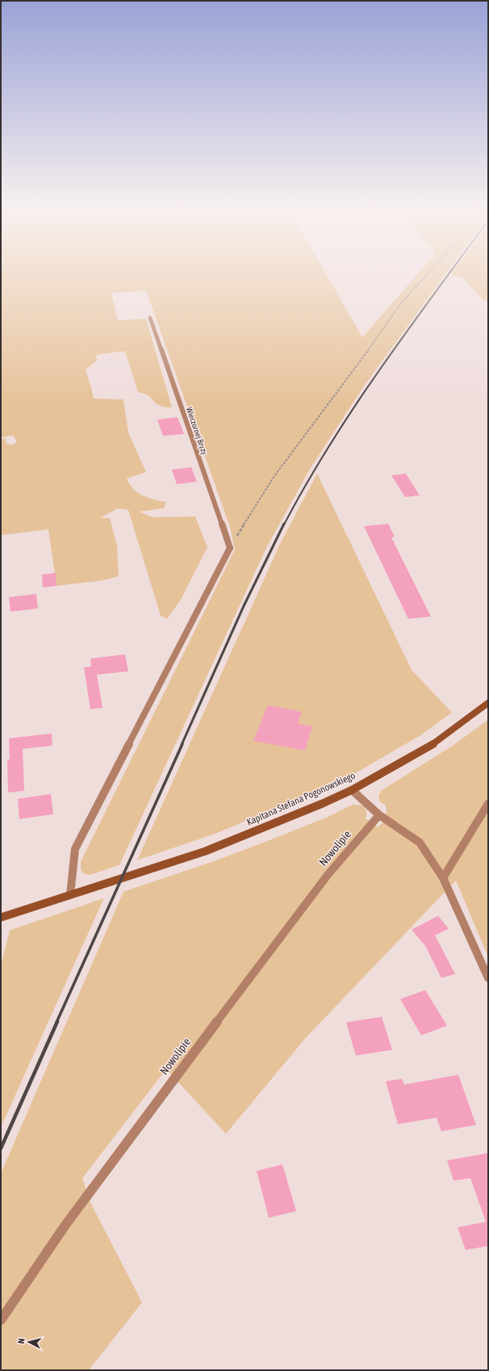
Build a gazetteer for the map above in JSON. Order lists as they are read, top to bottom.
{
  "streets": {
    "main road": ["Kapitana Stefana Pogonowskiego"],
    "street": ["Wieczornej Bryzy", "Nowolipie"]
  },
  "north": "left"
}
